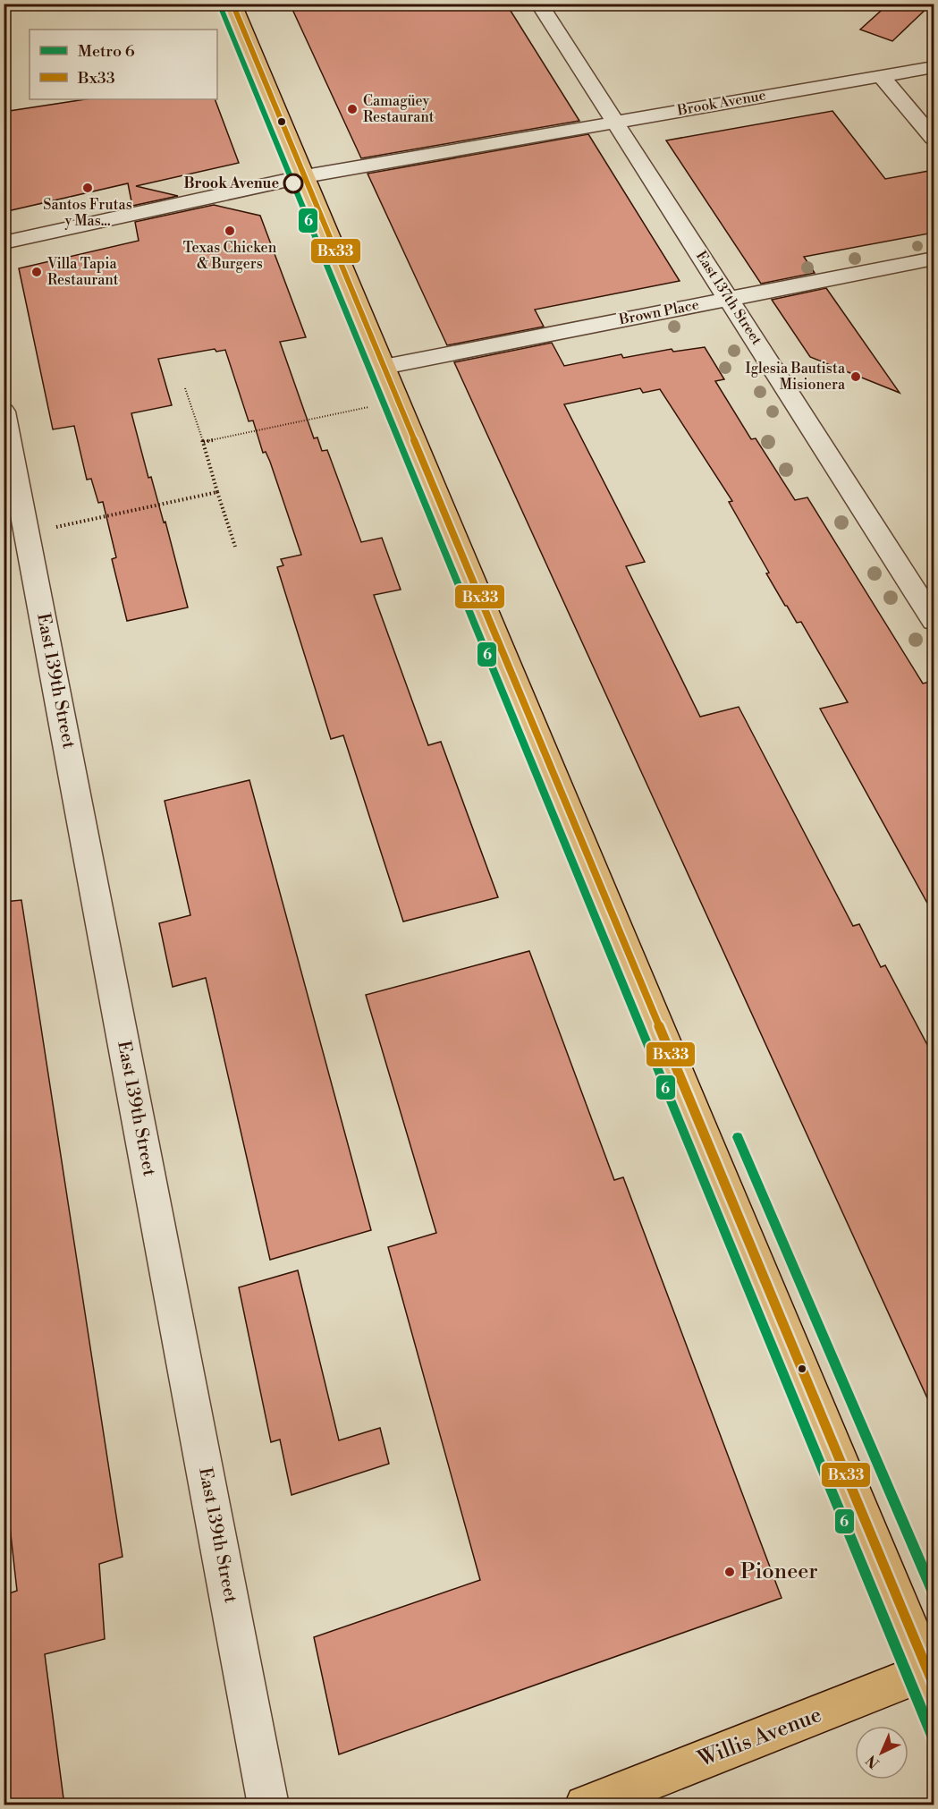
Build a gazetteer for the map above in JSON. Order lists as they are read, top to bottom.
{
  "streets": {
    "main road": ["Willis Avenue"],
    "street": [
      "Brook Avenue",
      "East 137th Street",
      "Brown Place",
      "East 139th Street"
    ]
  },
  "crossings": [
    ["Brook Avenue", "East 137th Street"],
    ["East 137th Street", "Brown Place"]
  ],
  "places": [
    "Camagüey Restaurant",
    "Brook Avenue",
    "Santos Frutas y Mas...",
    "Texas Chicken & Burgers",
    "Villa Tapia Restaurant",
    "Iglesia Bautista Misionera",
    "Pioneer"
  ],
  "lines": ["metro line 6", "transit line Bx33"],
  "legend": ["Metro 6", "Bx33"],
  "north": "bottom left"
}
